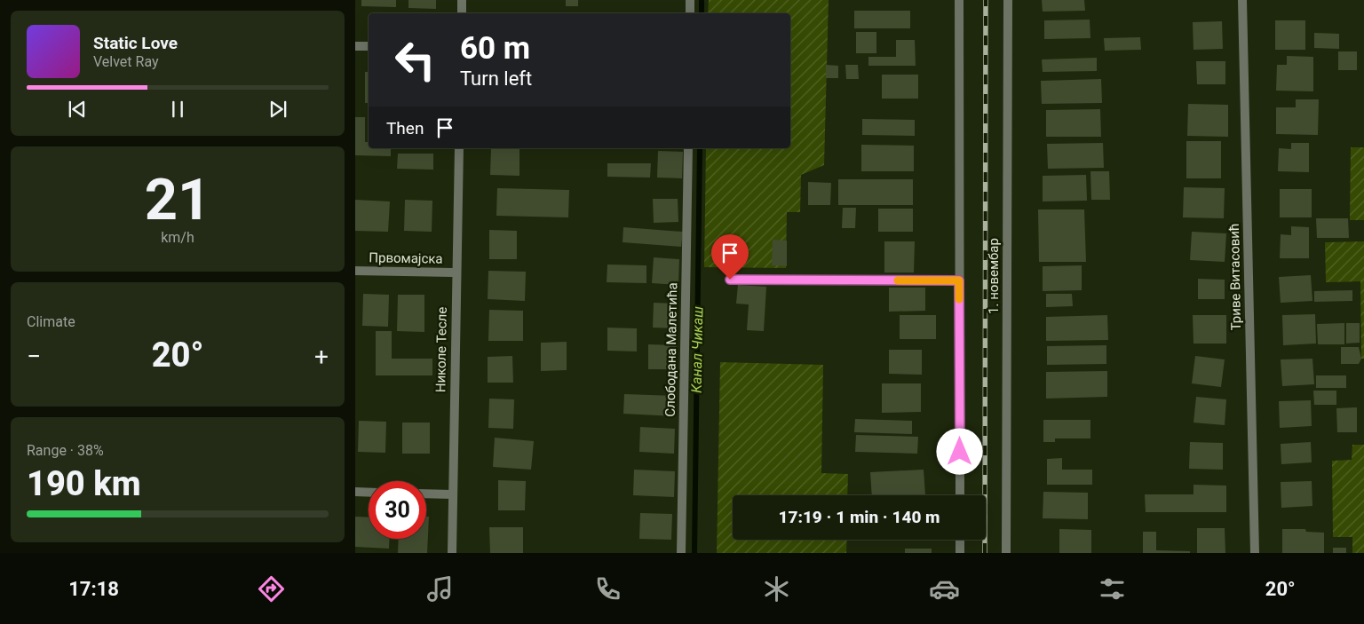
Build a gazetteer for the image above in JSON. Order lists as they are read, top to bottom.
{
  "streets": {
    "street": [
      "Првомајска",
      "1. новембар",
      "Триве Витасовић",
      "Николе Тесле",
      "Слободана Малетића"
    ]
  },
  "crossings": [
    ["Првомајска", "Николе Тесле"]
  ],
  "water": ["Канал Чикаш"],
  "page": {
    "turn": ["60 m", "Turn left"],
    "song": ["Static Love", "Velvet Ray"],
    "then": "Then",
    "tile": [
      ["21", "km/h"],
      "Climate",
      ["Range · 38%", "190 km"]
    ],
    "heat": ["−", "20°", "+"],
    "limit": "30",
    "trip": "17:19 · 1 min · 140 m",
    "tabs": ["17:18", "20°"]
  }
}
